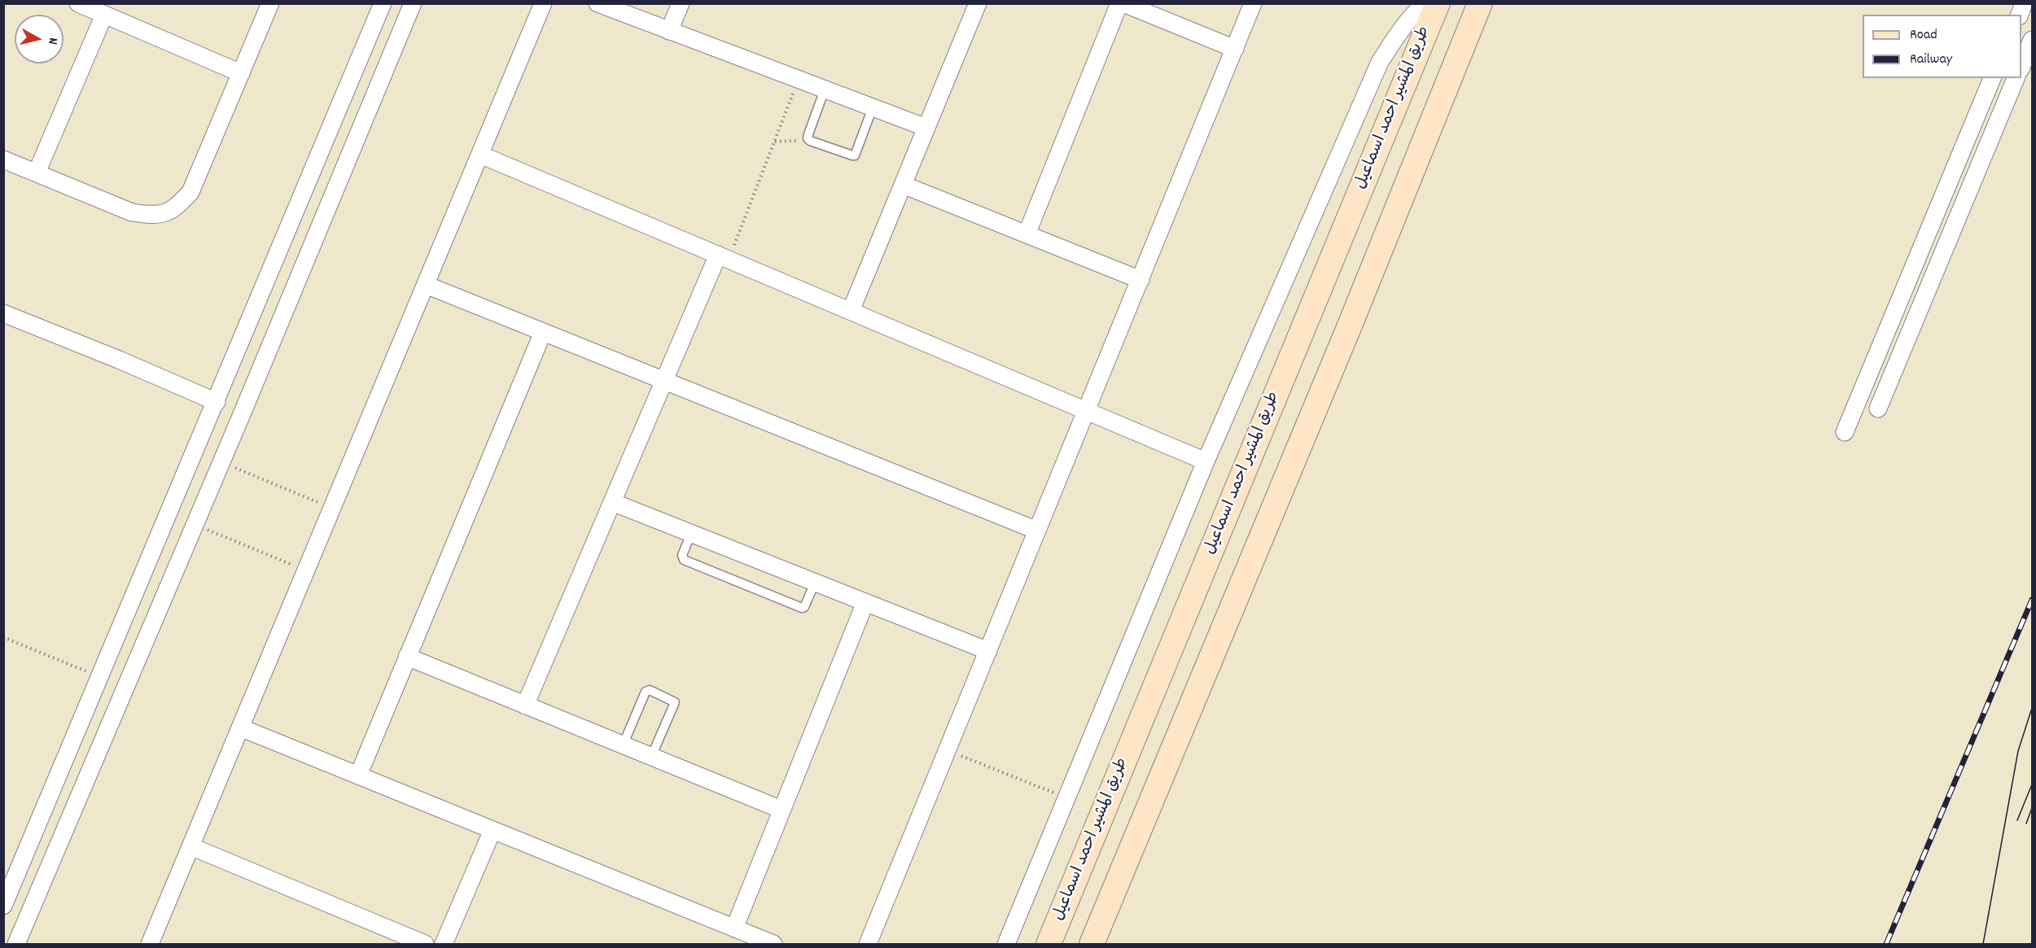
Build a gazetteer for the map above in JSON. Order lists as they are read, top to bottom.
{
  "streets": {
    "street": ["طريق المشير احمد اسماعيل"]
  },
  "legend": ["Road", "Railway"],
  "north": "right"
}
